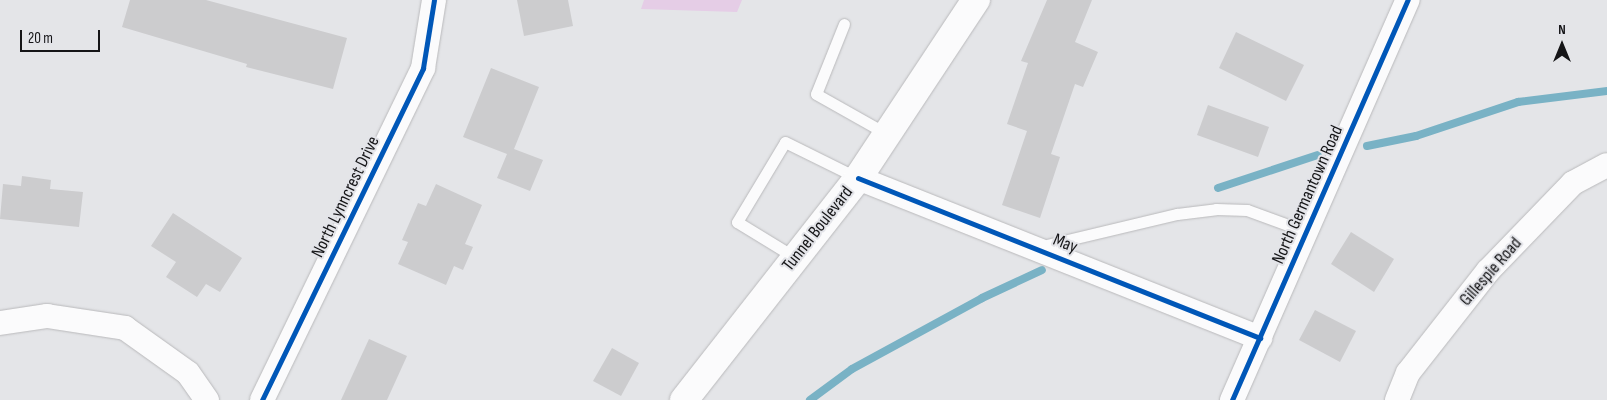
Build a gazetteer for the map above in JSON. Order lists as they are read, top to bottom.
{
  "streets": {
    "main road": ["Tunnel Boulevard"],
    "street": [
      "North Germantown Road",
      "North Lynncrest Drive",
      "May",
      "Gillespie Road"
    ]
  },
  "crossings": [
    ["North Germantown Road", "May"],
    ["Tunnel Boulevard", "May"]
  ],
  "scale_bar": "20 m",
  "north": "top"
}
